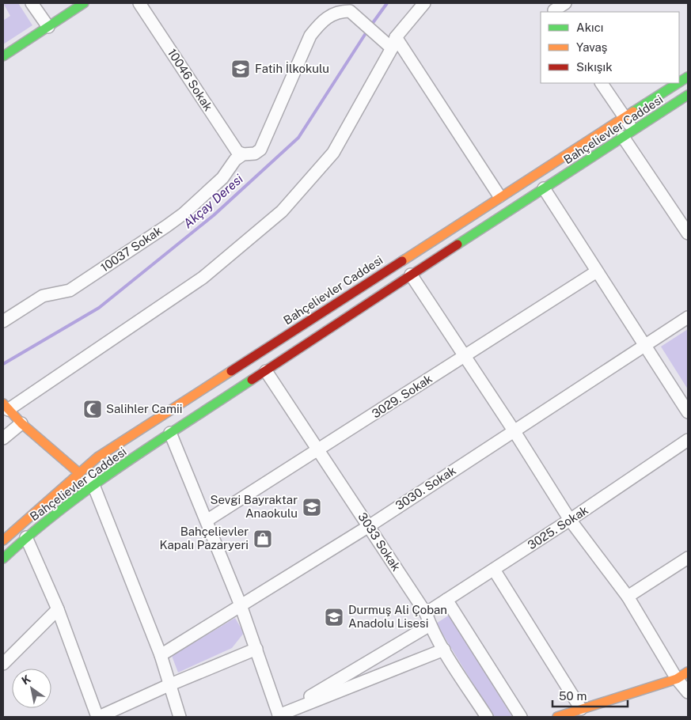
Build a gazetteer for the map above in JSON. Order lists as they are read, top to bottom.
{
  "streets": {
    "street": [
      "10046 Sokak",
      "Bahçelievler Caddesi",
      "10037 Sokak",
      "3029. Sokak",
      "3030. Sokak",
      "3025. Sokak",
      "3033 Sokak"
    ]
  },
  "crossings": [
    ["10046 Sokak", "10037 Sokak"],
    ["Bahçelievler Caddesi", "3033 Sokak"],
    ["3029. Sokak", "3033 Sokak"],
    ["3030. Sokak", "3033 Sokak"],
    ["3025. Sokak", "3033 Sokak"]
  ],
  "water": ["Akçay Deresi"],
  "places": {
    "school or university": ["Fatih İlkokulu", "Sevgi Bayraktar Anaokulu", "Durmuş Ali Çoban Anadolu Lisesi"],
    "mosque": ["Salihler Camii"],
    "shop": ["Bahçelievler Kapalı Pazaryeri"]
  },
  "legend": ["Akıcı", "Yavaş", "Sıkışık"],
  "scale_bar": "50 m",
  "north": "top left"
}
